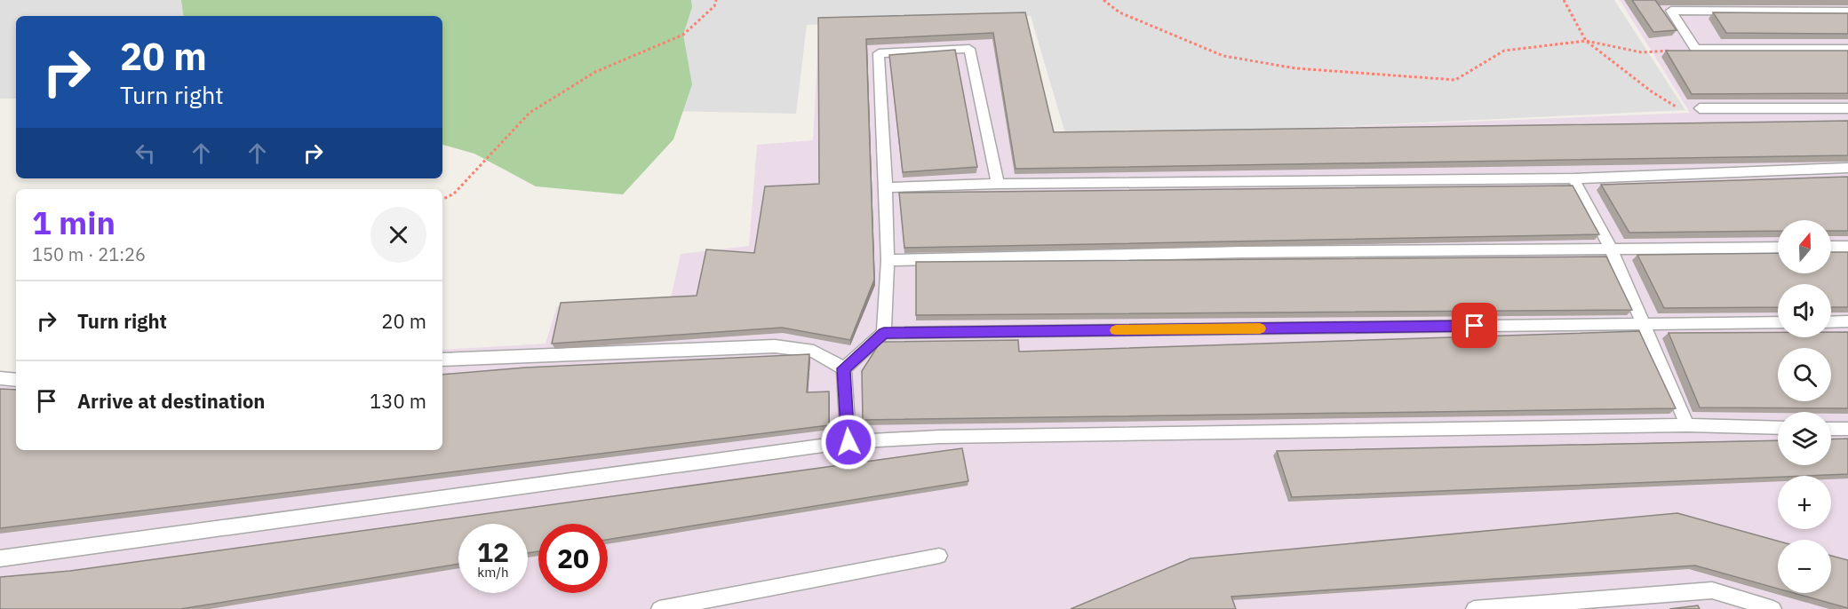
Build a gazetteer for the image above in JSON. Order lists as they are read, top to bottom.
{
  "north": "top",
  "page": {
    "turn": ["20 m", "Turn right"],
    "heading": ["1 min", "150 m · 21:26"],
    "map_buttons": ["+", "−"],
    "list": [
      {
        "name": "Turn right",
        "value": "20 m"
      },
      {
        "name": "Arrive at destination",
        "value": "130 m"
      }
    ],
    "speed": "12 km/h",
    "limit": "20"
  }
}
